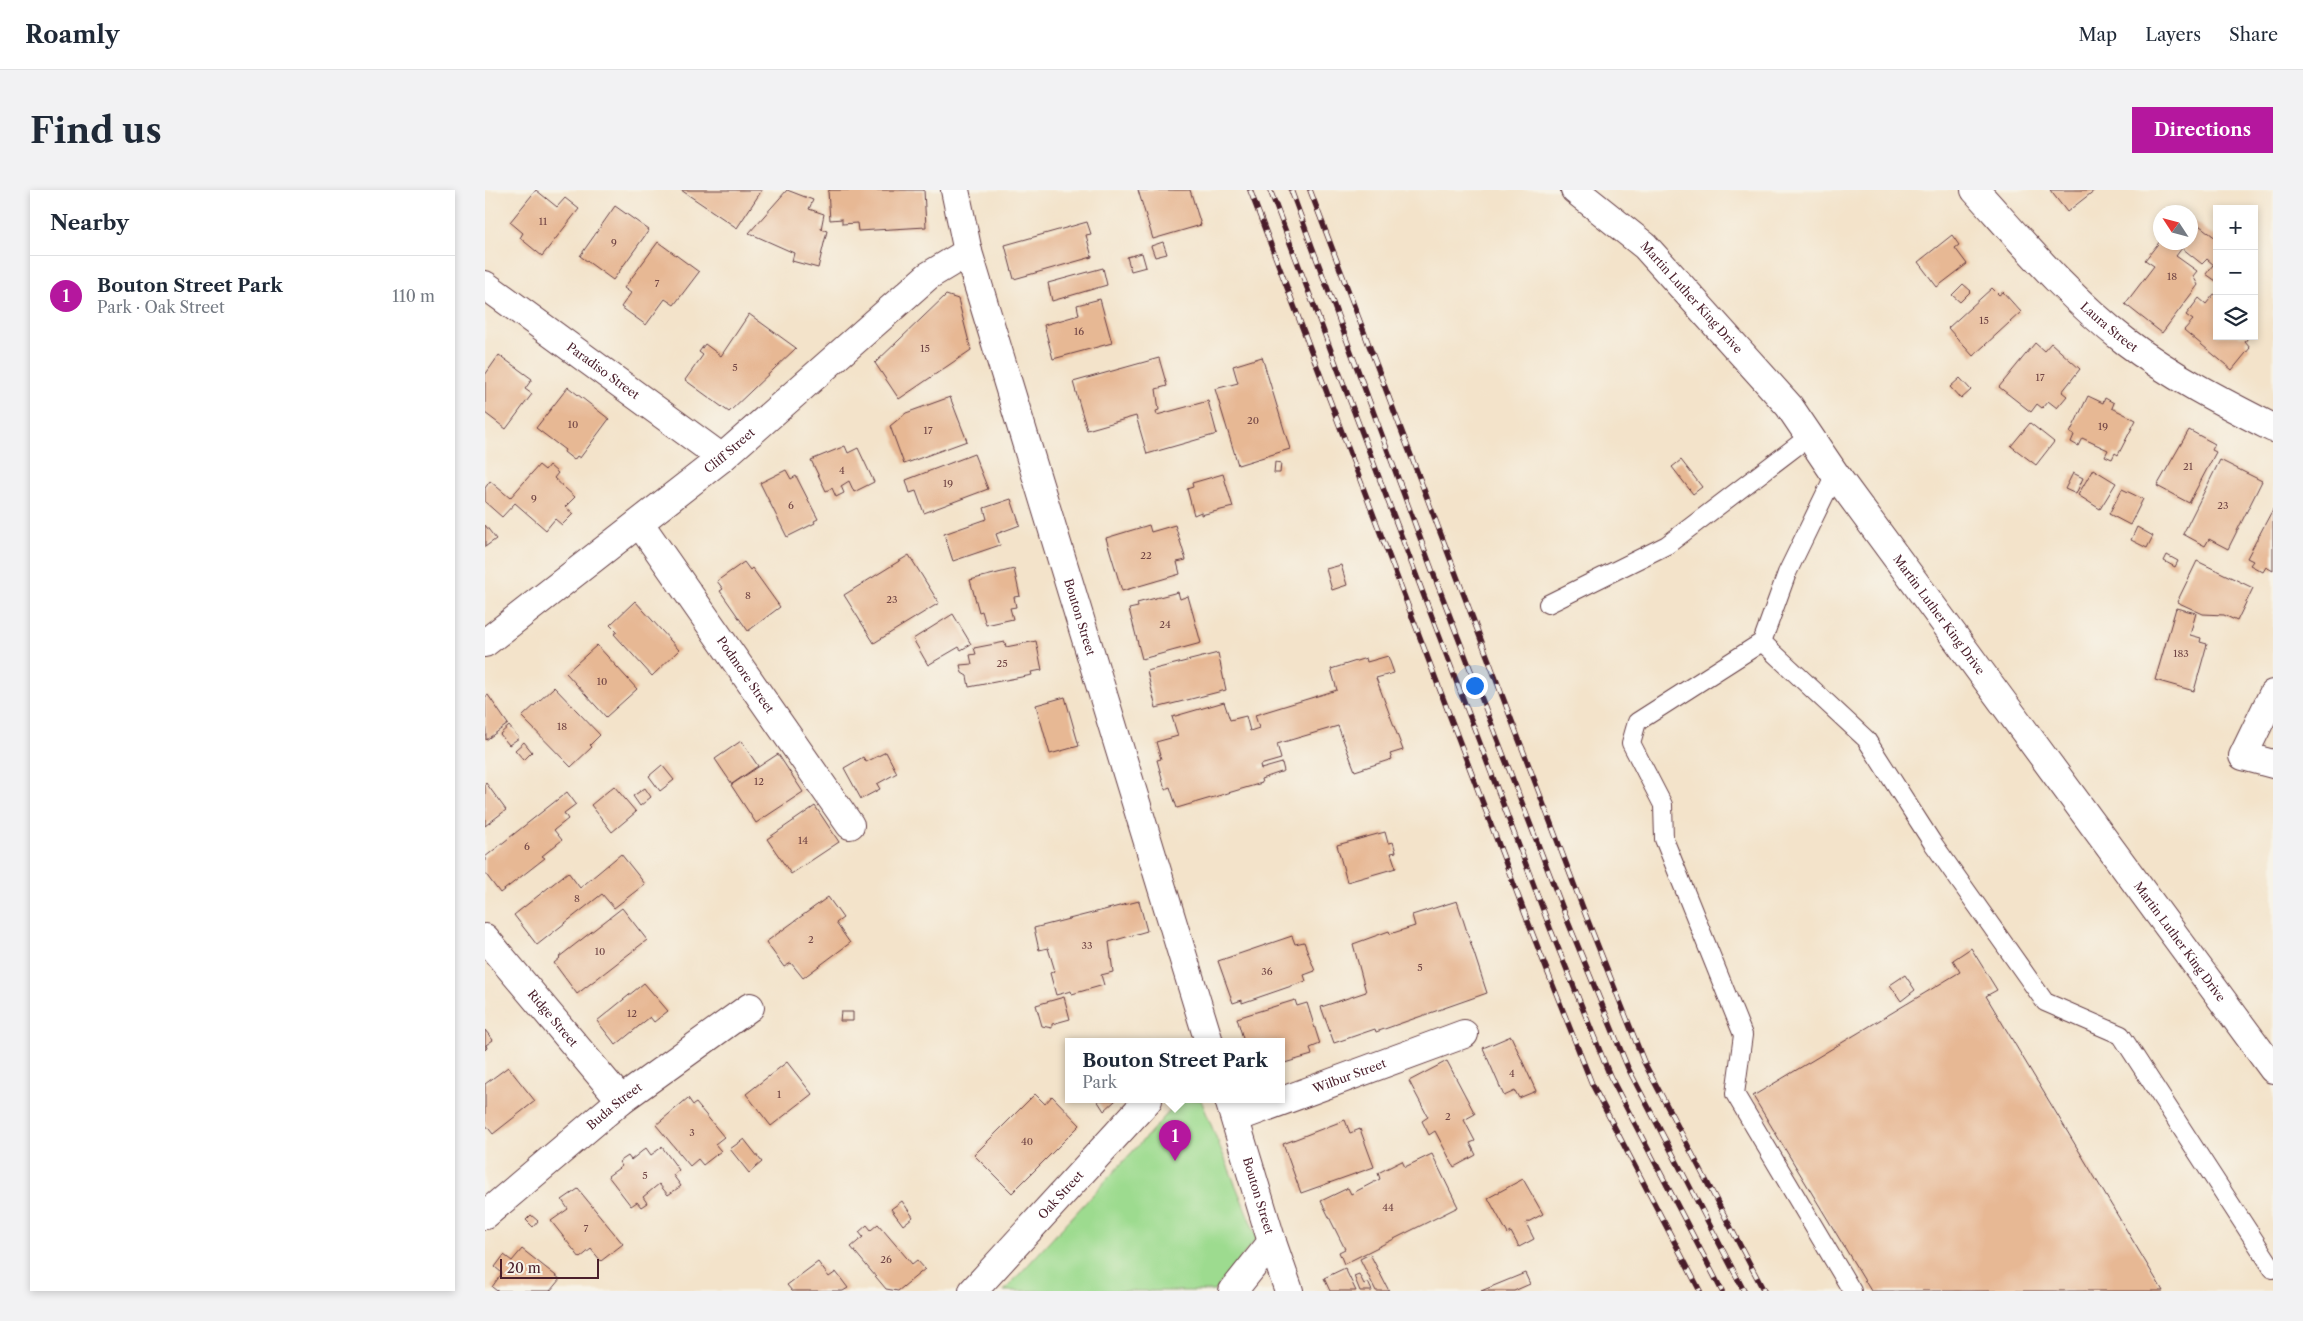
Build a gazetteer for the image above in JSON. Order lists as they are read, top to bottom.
{
  "streets": {
    "street": [
      "Martin Luther King Drive",
      "Laura Street",
      "Paradiso Street",
      "Cliff Street",
      "Bouton Street",
      "Podmore Street",
      "Ridge Street",
      "Wilbur Street",
      "Buda Street",
      "Oak Street"
    ]
  },
  "crossings": [
    ["Paradiso Street", "Cliff Street"],
    ["Cliff Street", "Bouton Street"],
    ["Cliff Street", "Podmore Street"],
    ["Bouton Street", "Wilbur Street"],
    ["Ridge Street", "Buda Street"]
  ],
  "house_numbers": [
    "11",
    "9",
    "18",
    "7",
    "15",
    "16",
    "15",
    "5",
    "17",
    "20",
    "10",
    "19",
    "17",
    "21",
    "4",
    "19",
    "9",
    "6",
    "23",
    "22",
    "8",
    "23",
    "24",
    "183",
    "25",
    "10",
    "18",
    "12",
    "14",
    "6",
    "8",
    "2",
    "33",
    "10",
    "5",
    "36",
    "12",
    "4",
    "1",
    "2",
    "3",
    "40",
    "5",
    "44",
    "7",
    "26"
  ],
  "scale_bar": "20 m",
  "north": "top left",
  "page": {
    "header": "Roamly",
    "nav": ["Map", "Layers", "Share"],
    "buttons": "Directions",
    "title": "Find us",
    "heading": "Nearby",
    "map_buttons": ["+", "−"],
    "list": [
      {
        "mark": "1",
        "name": "Bouton Street Park",
        "note": "Park · Oak Street",
        "value": "110 m"
      }
    ],
    "popup": ["Bouton Street Park", "Park"],
    "pins": "1",
    "scale": "20 m"
  }
}
